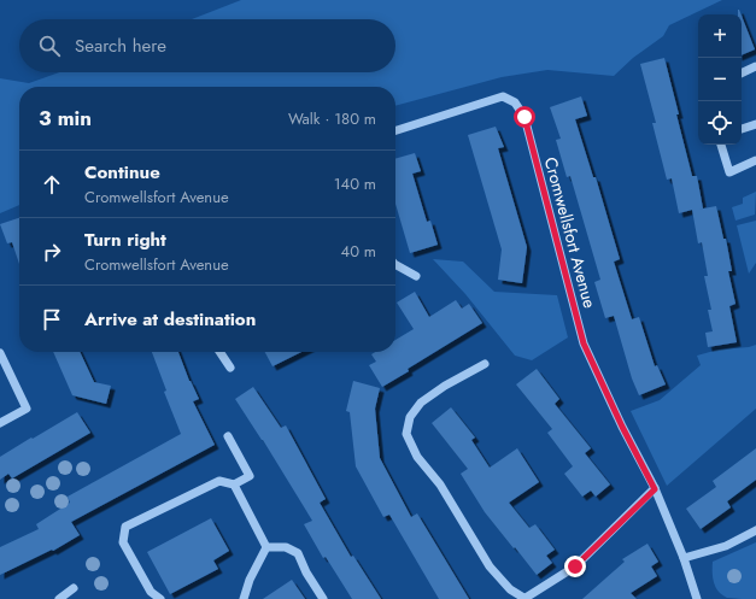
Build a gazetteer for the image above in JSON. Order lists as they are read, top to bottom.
{
  "streets": {
    "street": ["Cromwellsfort Avenue"]
  },
  "page": {
    "map_buttons": ["+", "−"],
    "search": "Search here",
    "heading": ["3 min", "Walk · 180 m"],
    "list": [
      ["Continue", "Cromwellsfort Avenue", "140 m"],
      ["Turn right", "Cromwellsfort Avenue", "40 m"],
      "Arrive at destination"
    ]
  }
}
